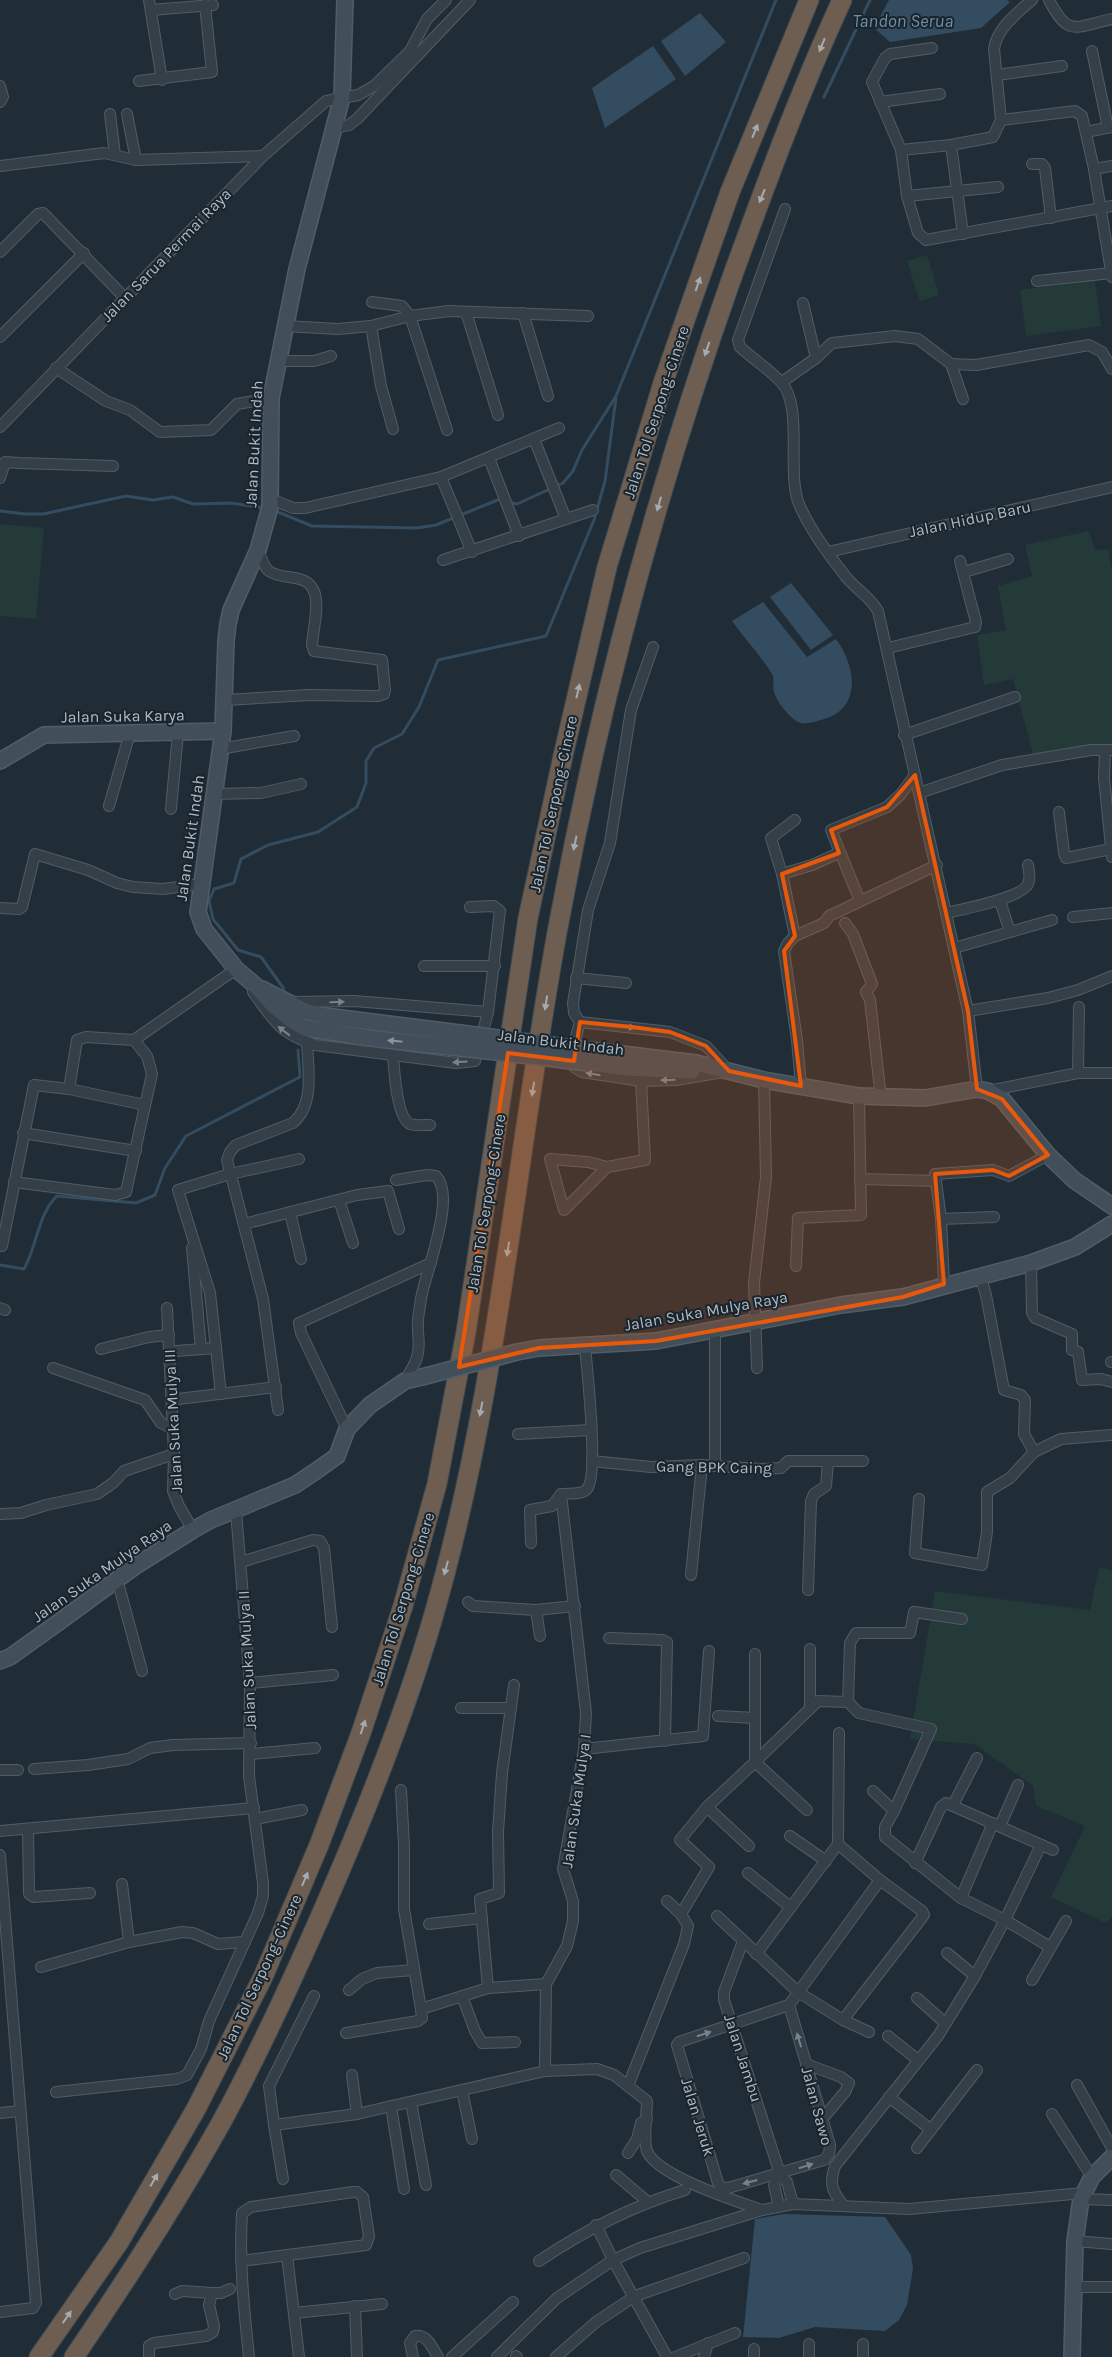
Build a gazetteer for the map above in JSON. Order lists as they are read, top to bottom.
{
  "streets": {
    "highway": ["Jalan Tol Serpong–Cinere"],
    "main road": ["Jalan Bukit Indah", "Jalan Suka Karya", "Jalan Suka Mulya Raya"],
    "street": [
      "Jalan Sarua Permai Raya",
      "Jalan Hidup Baru",
      "Jalan Suka Mulya III",
      "Gang BPK Caing",
      "Jalan Suka Mulya II",
      "Jalan Suka Mulya I",
      "Jalan Jambu",
      "Jalan Sawo",
      "Jalan Jeruk"
    ]
  },
  "crossings": [
    ["Jalan Sarua Permai Raya", "Jalan Bukit Indah"],
    ["Jalan Bukit Indah", "Jalan Suka Karya"],
    ["Jalan Suka Mulya Raya", "Jalan Suka Mulya III"],
    ["Jalan Suka Mulya Raya", "Jalan Suka Mulya II"],
    ["Jalan Jambu", "Jalan Sawo"],
    ["Jalan Jambu", "Jalan Jeruk"],
    ["Jalan Sawo", "Jalan Jeruk"]
  ],
  "water": ["Tandon Serua"]
}
